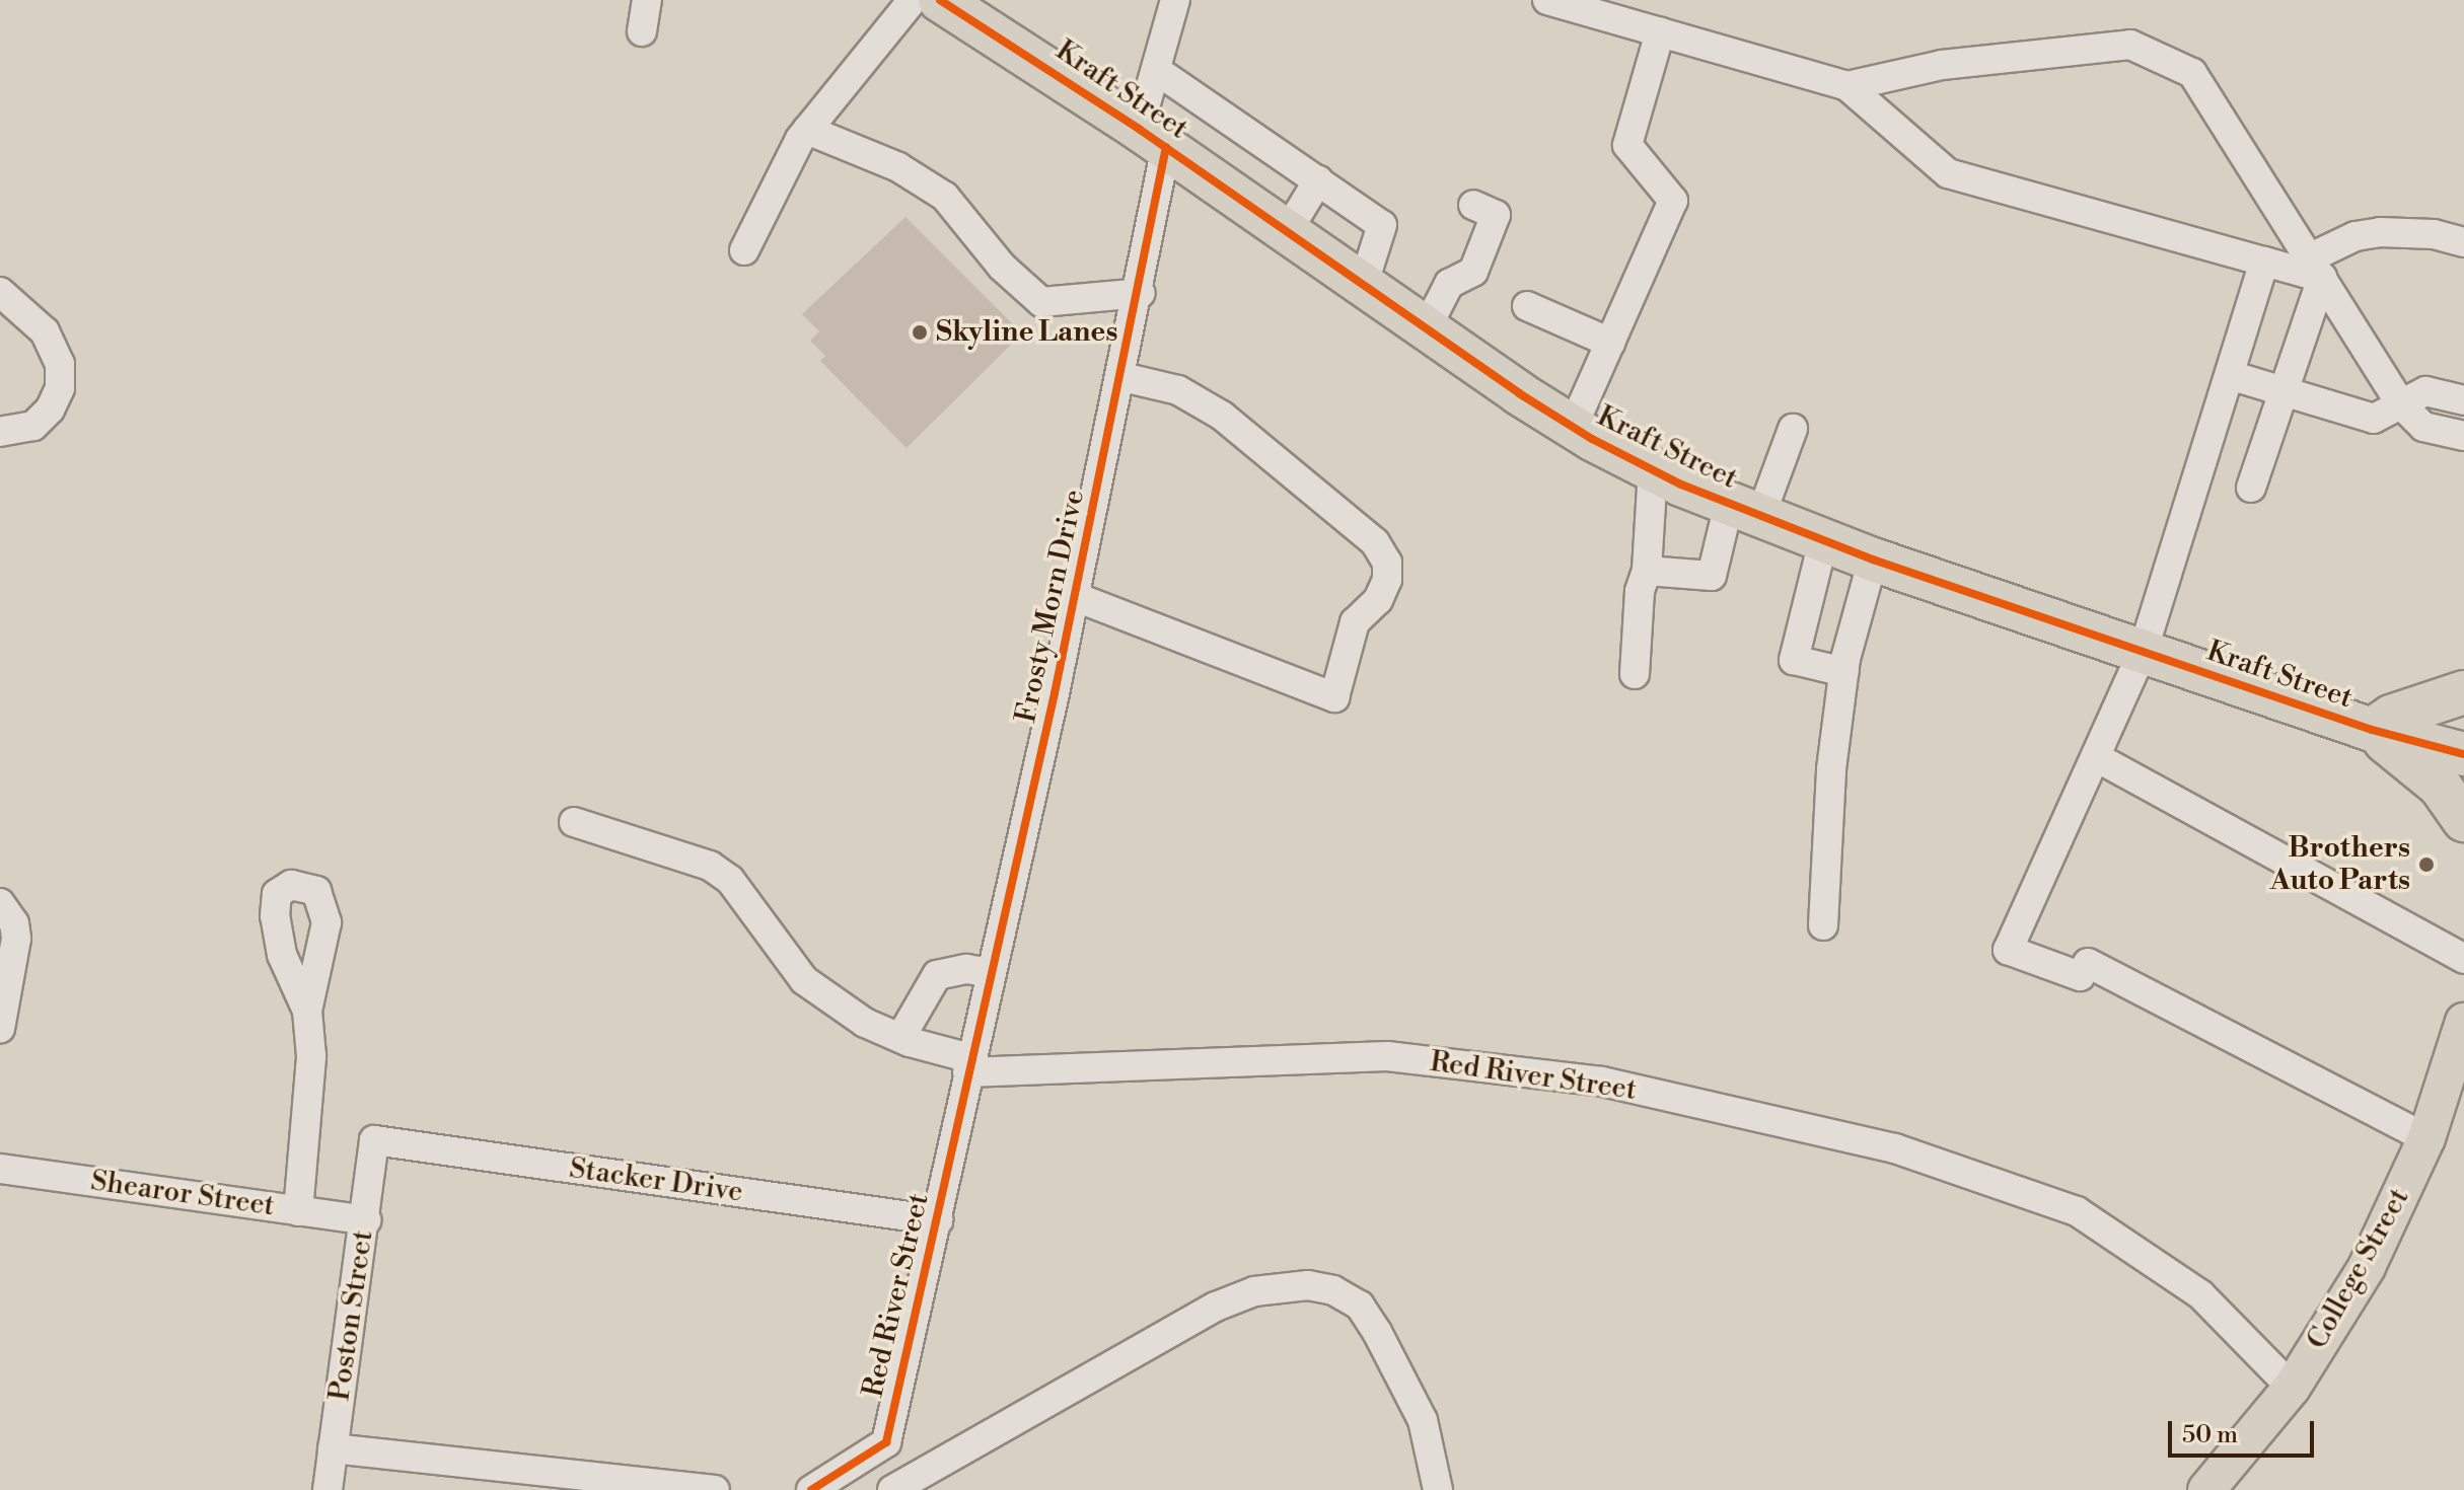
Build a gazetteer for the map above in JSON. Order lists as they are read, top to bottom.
{
  "streets": {
    "highway": ["Kraft Street"],
    "main road": ["College Street"],
    "street": [
      "Frosty Morn Drive",
      "Red River Street",
      "Stacker Drive",
      "Shearor Street",
      "Poston Street"
    ]
  },
  "crossings": [
    ["Kraft Street", "Frosty Morn Drive"],
    ["Frosty Morn Drive", "Red River Street"],
    ["Red River Street", "Stacker Drive"],
    ["Red River Street", "College Street"],
    ["Stacker Drive", "Poston Street"],
    ["Shearor Street", "Poston Street"]
  ],
  "places": ["Skyline Lanes", "Brothers Auto Parts"],
  "scale_bar": "50 m"
}
